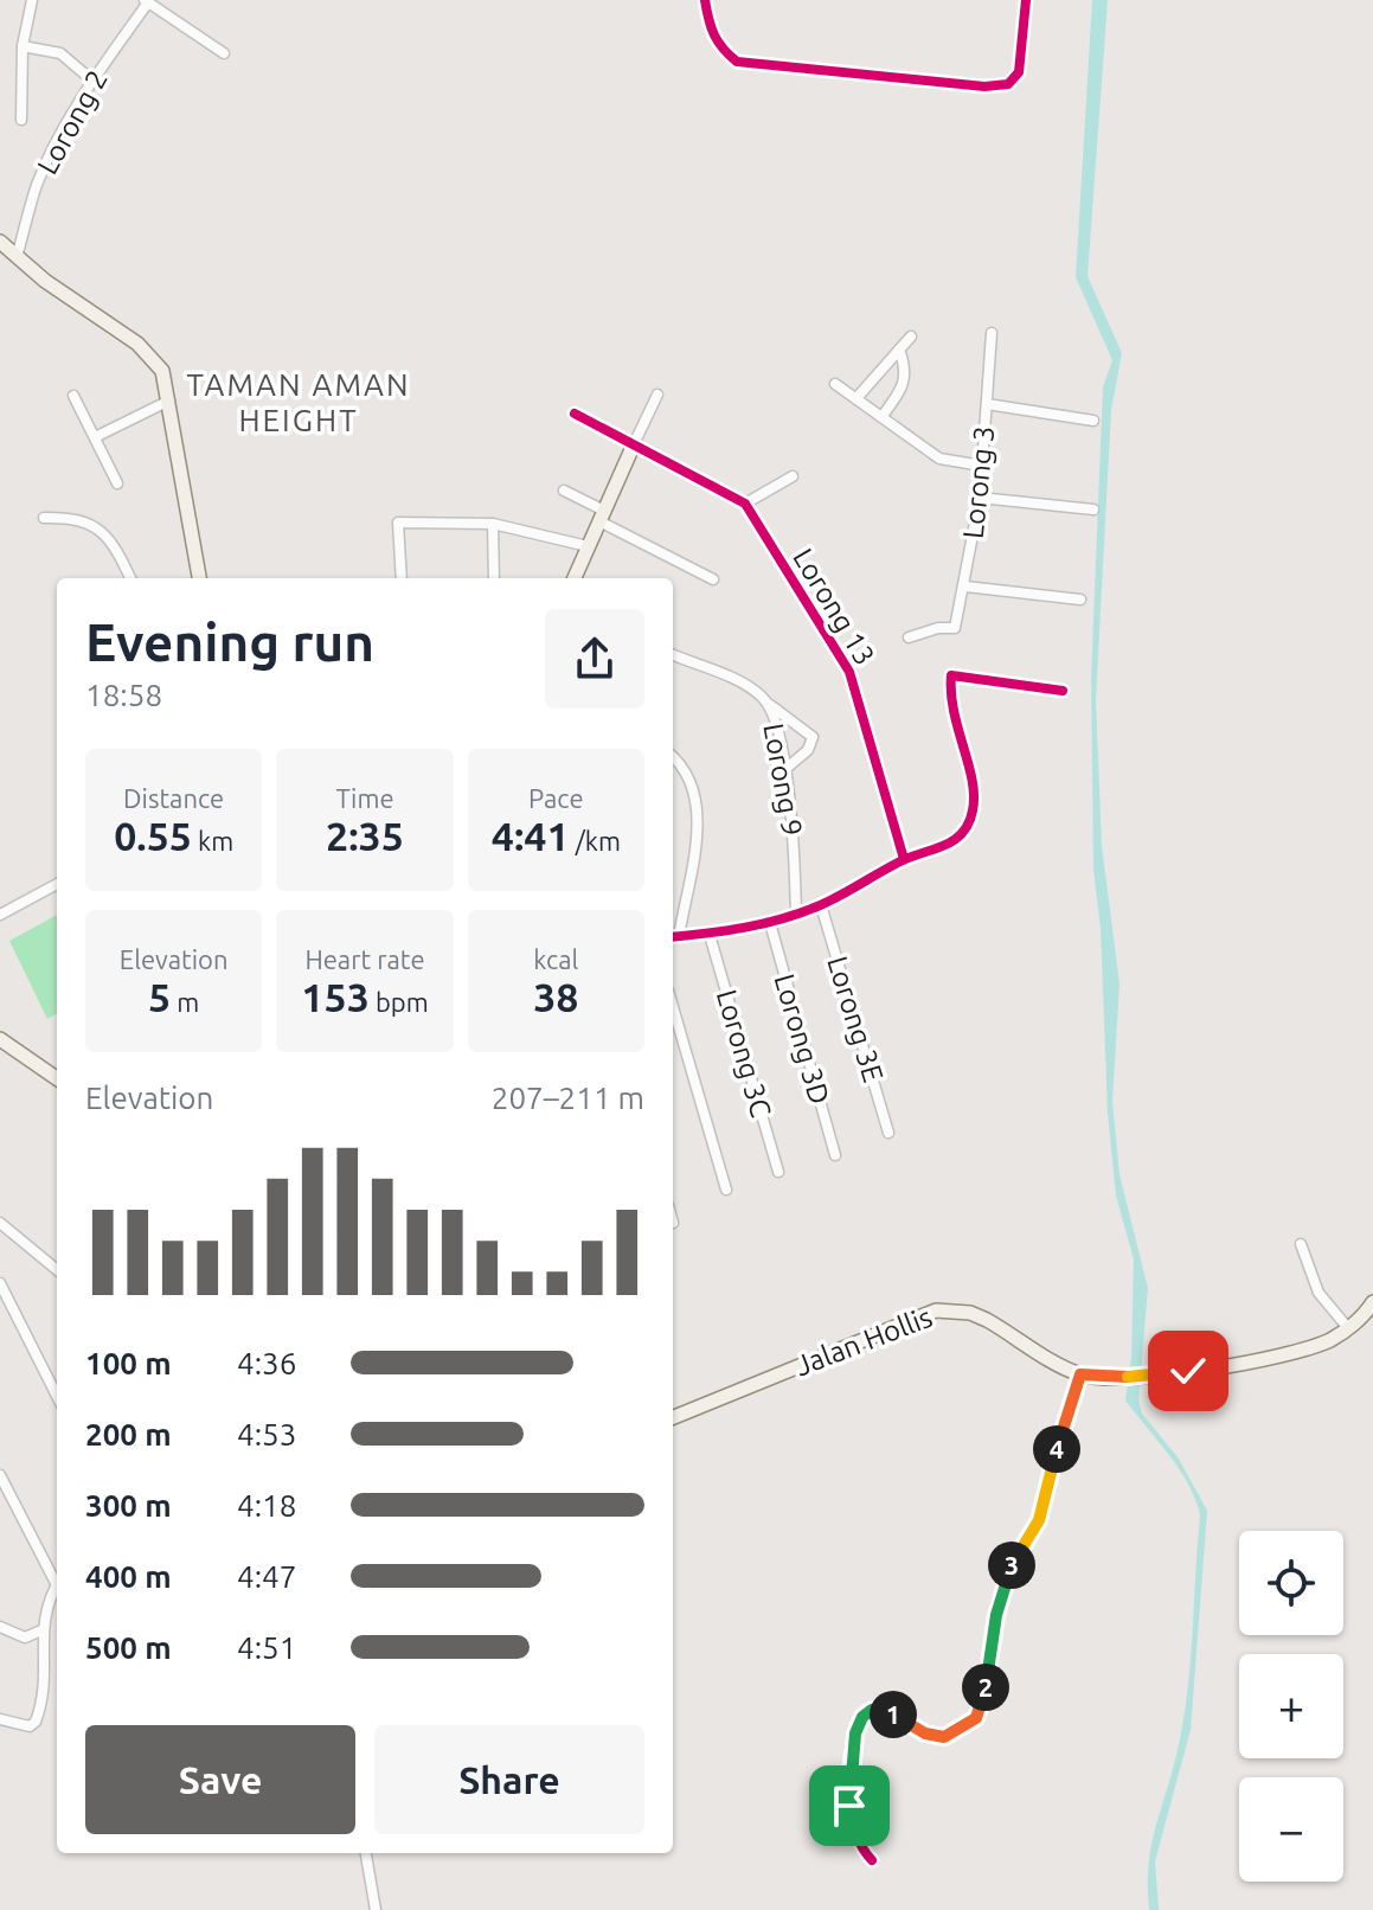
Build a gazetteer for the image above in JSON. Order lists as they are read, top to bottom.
{
  "streets": {
    "main road": ["Jalan Hollis"],
    "street": [
      "Lorong 2",
      "Lorong 3",
      "Lorong 13",
      "Lorong 9",
      "Lorong 3E",
      "Lorong 3D",
      "Lorong 3C"
    ]
  },
  "districts": ["TAMAN AMAN HEIGHT"],
  "page": {
    "heading": ["Evening run", "18:58"],
    "stats": [
      ["Distance", "0.55 km"],
      ["Time", "2:35"],
      ["Pace", "4:41 /km"],
      ["Elevation", "5 m"],
      ["Heart rate", "153 bpm"],
      ["kcal", "38"]
    ],
    "chart": ["Elevation", "207–211 m"],
    "list": [
      {
        "name": "100 m",
        "note": "4:36"
      },
      {
        "name": "200 m",
        "note": "4:53"
      },
      {
        "name": "300 m",
        "note": "4:18"
      },
      {
        "name": "400 m",
        "note": "4:47"
      },
      {
        "name": "500 m",
        "note": "4:51"
      }
    ],
    "pins": [
      "4",
      "3",
      "2",
      "1"
    ],
    "map_buttons": ["+", "−"],
    "buttons": ["Save", "Share"]
  }
}
